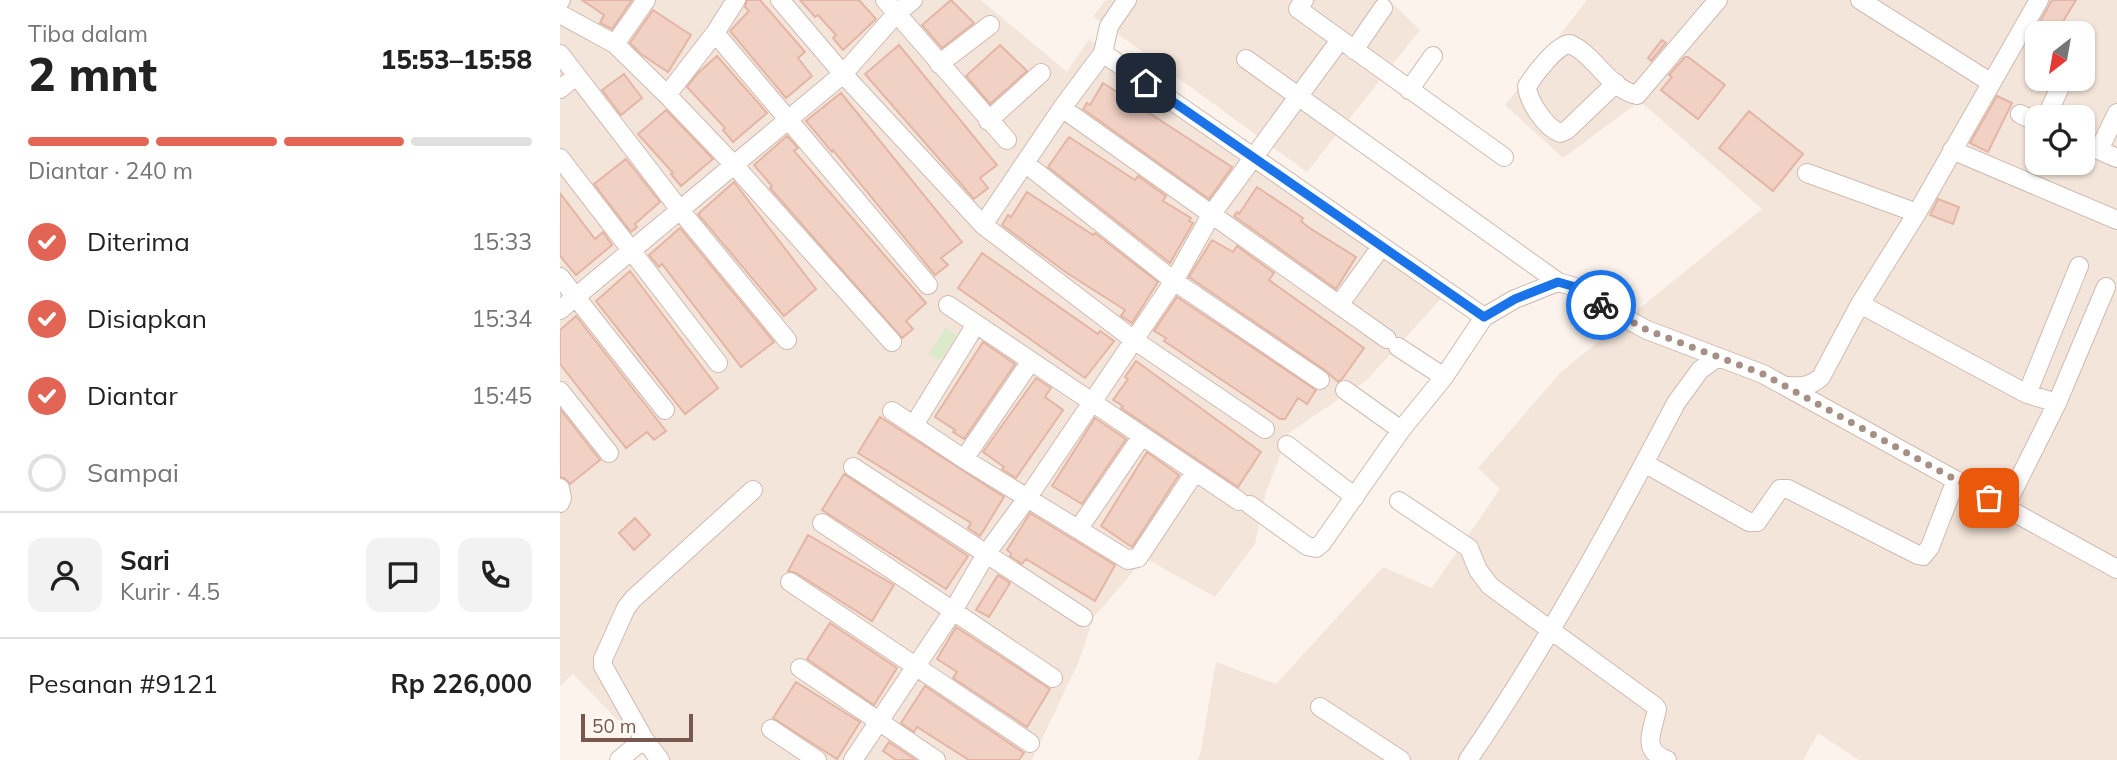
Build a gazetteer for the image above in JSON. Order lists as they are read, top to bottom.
{
  "scale_bar": "50 m",
  "north": "bottom left",
  "page": {
    "heading": ["2 mnt", "Tiba dalam", "15:53–15:58"],
    "panel": [
      "Sari",
      "Kurir · 4.5",
      "Pesanan #9121",
      "Rp 226,000"
    ],
    "bar": "Diantar · 240 m",
    "list": [
      ["Diterima", "15:33"],
      ["Disiapkan", "15:34"],
      ["Diantar", "15:45"],
      "Sampai"
    ],
    "scale": "50 m"
  }
}
